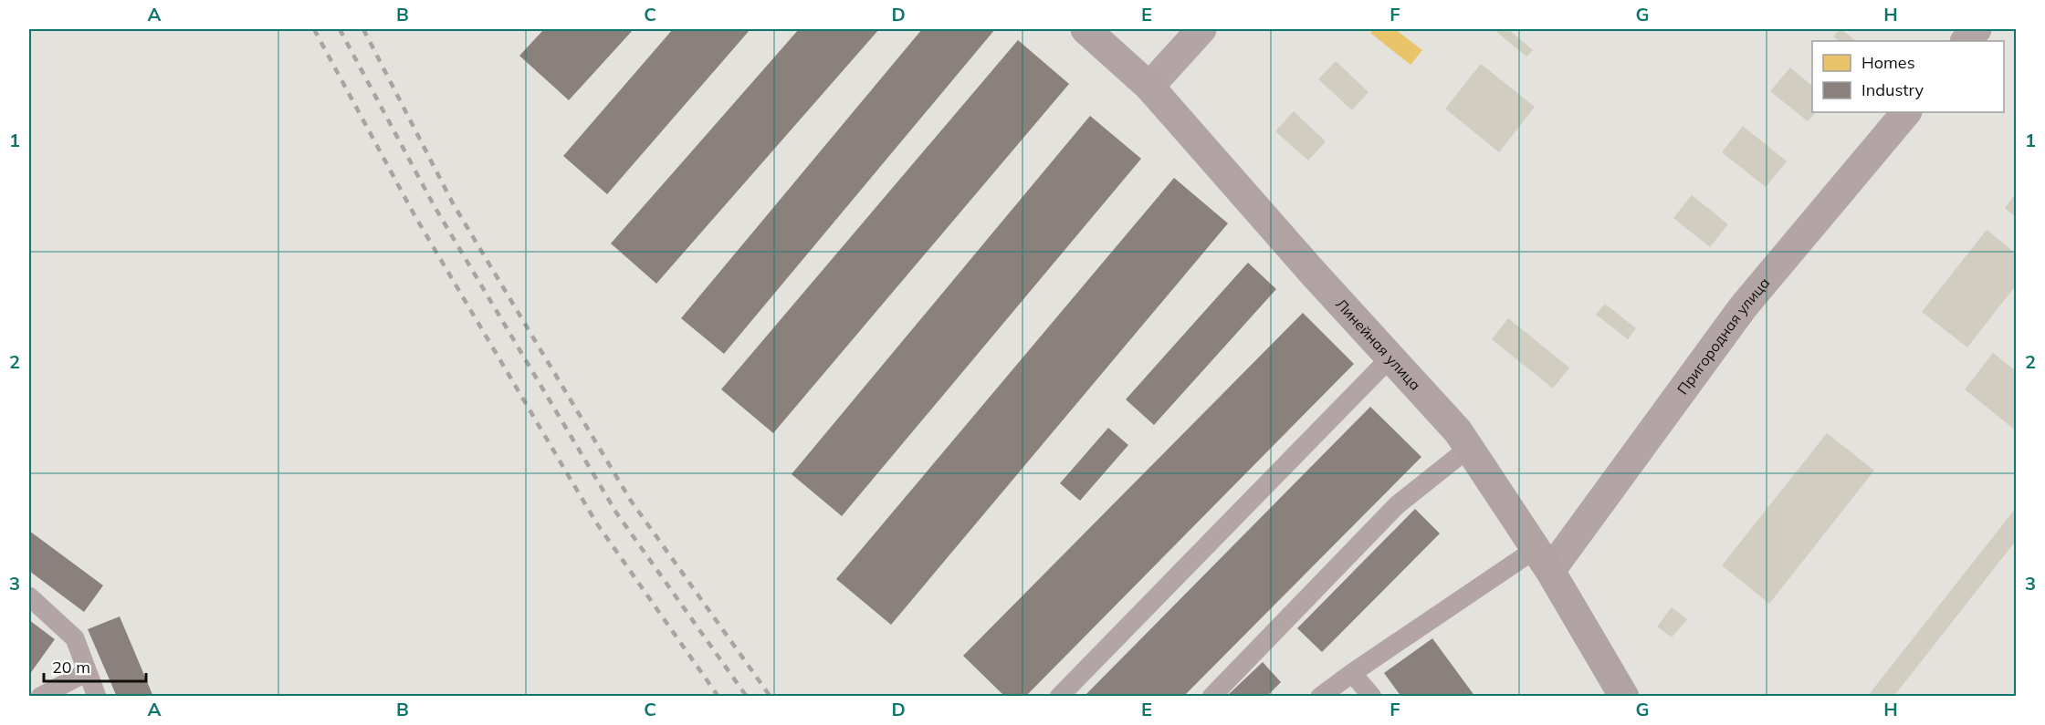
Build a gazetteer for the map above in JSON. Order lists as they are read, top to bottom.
{
  "streets": {
    "street": ["Пригородная улица", "Линейная улица"]
  },
  "crossings": [
    ["Пригородная улица", "Линейная улица"]
  ],
  "legend": ["Homes", "Industry"],
  "scale_bar": "20 m",
  "grid": {
    "columns": [
      "A",
      "B",
      "C",
      "D",
      "E",
      "F",
      "G",
      "H"
    ],
    "rows": ["1", "2", "3"]
  }
}
